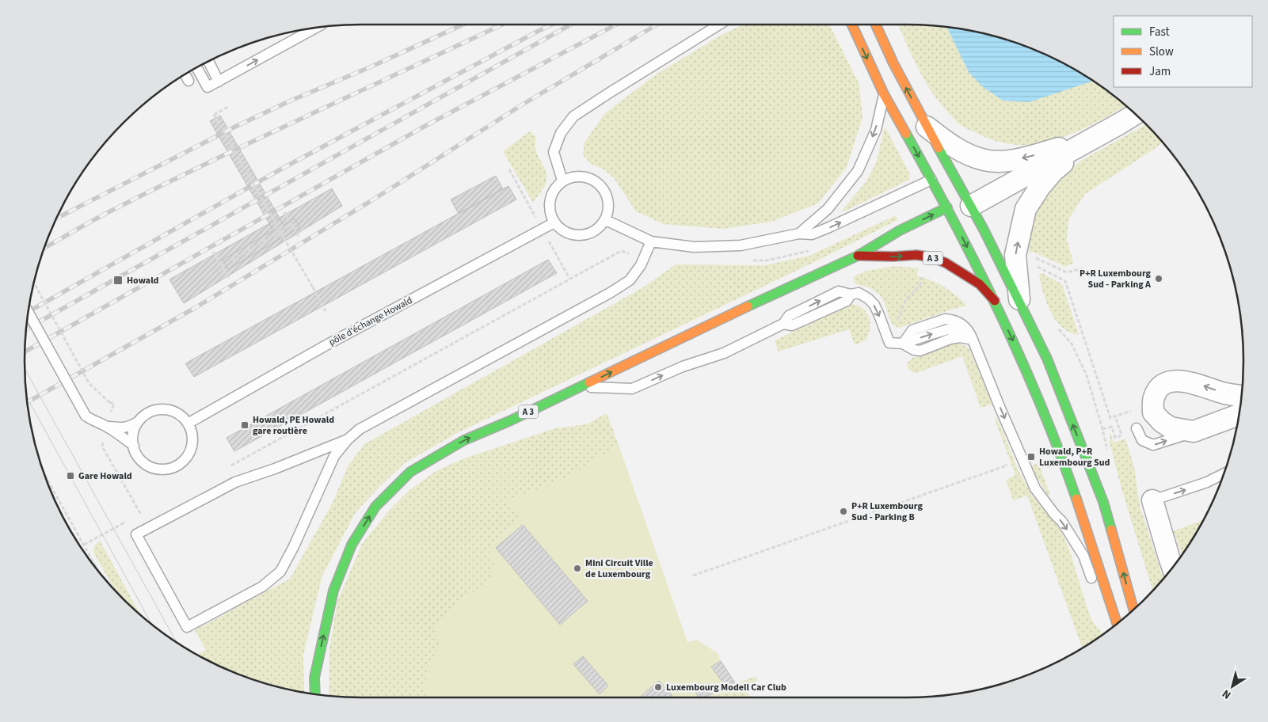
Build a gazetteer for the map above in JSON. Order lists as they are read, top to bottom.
{
  "streets": {
    "main road": ["A 3"],
    "lane": ["pôle d'échange Howald"]
  },
  "places": {
    "other": [
      "P+R Luxembourg Sud - Parking A",
      "P+R Luxembourg Sud - Parking B",
      "Mini Circuit Ville de Luxembourg",
      "Luxembourg Modell Car Club"
    ],
    "transit": [
      "Howald",
      "Howald, PE Howald gare routière",
      "Howald, P+R Luxembourg Sud",
      "Gare Howald"
    ]
  },
  "legend": ["Fast", "Slow", "Jam"],
  "north": "bottom left"
}
